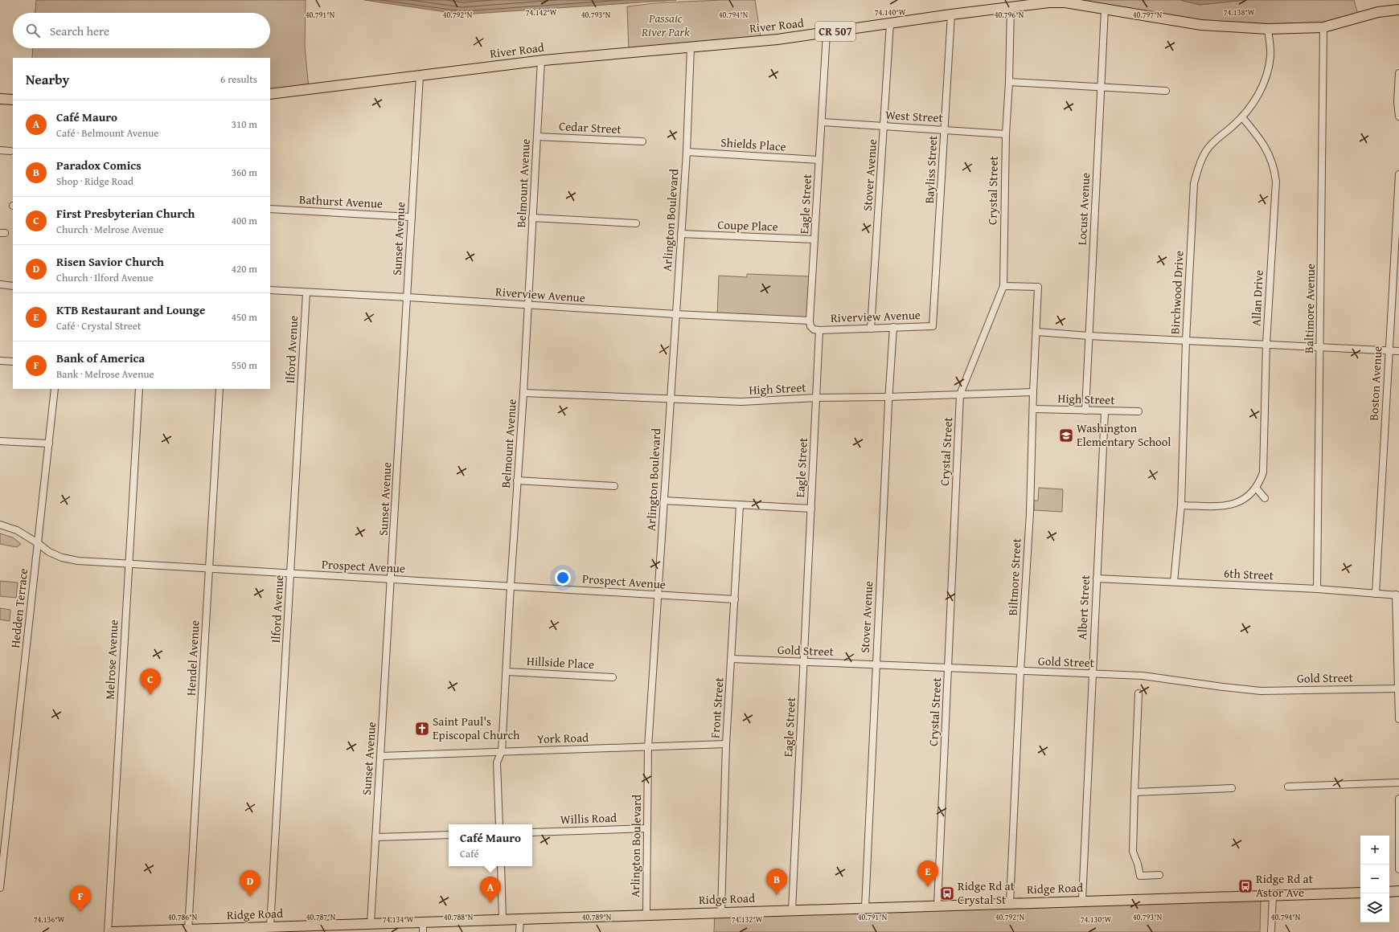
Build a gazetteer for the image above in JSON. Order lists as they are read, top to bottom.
{
  "streets": {
    "main road": ["River Road", "CR 507", "Ridge Road"],
    "street": [
      "West Street",
      "Cedar Street",
      "Shields Place",
      "Bayliss Street",
      "Stover Avenue",
      "Belmount Avenue",
      "Crystal Street",
      "Bathurst Avenue",
      "Eagle Street",
      "Locust Avenue",
      "Arlington Boulevard",
      "Coupe Place",
      "Sunset Avenue",
      "Birchwood Drive",
      "Riverview Avenue",
      "Allan Drive",
      "Baltimore Avenue",
      "Ilford Avenue",
      "Boston Avenue",
      "High Street",
      "Prospect Avenue",
      "6th Street",
      "Biltmore Street",
      "Albert Street",
      "Hedden Terrace",
      "Gold Street",
      "Hendel Avenue",
      "Melrose Avenue",
      "Hillside Place",
      "Front Street",
      "York Road",
      "Willis Road"
    ]
  },
  "crossings": [
    ["River Road", "Bayliss Street"],
    ["River Road", "Stover Avenue"],
    ["River Road", "Belmount Avenue"],
    ["River Road", "Crystal Street"],
    ["River Road", "Eagle Street"],
    ["River Road", "Locust Avenue"],
    ["River Road", "Arlington Boulevard"],
    ["River Road", "Sunset Avenue"],
    ["River Road", "Birchwood Drive"],
    ["River Road", "Baltimore Avenue"],
    ["West Street", "Bayliss Street"],
    ["West Street", "Stover Avenue"],
    ["West Street", "Crystal Street"],
    ["West Street", "Eagle Street"],
    ["Cedar Street", "Belmount Avenue"],
    ["Shields Place", "Eagle Street"],
    ["Shields Place", "Arlington Boulevard"],
    ["Bayliss Street", "Riverview Avenue"],
    ["Stover Avenue", "Riverview Avenue"],
    ["Stover Avenue", "High Street"],
    ["Stover Avenue", "Gold Street"],
    ["Stover Avenue", "Ridge Road"],
    ["Belmount Avenue", "Riverview Avenue"],
    ["Belmount Avenue", "High Street"],
    ["Belmount Avenue", "Prospect Avenue"],
    ["Belmount Avenue", "Hillside Place"],
    ["Belmount Avenue", "York Road"],
    ["Crystal Street", "High Street"],
    ["Crystal Street", "Biltmore Street"],
    ["Crystal Street", "Gold Street"],
    ["Crystal Street", "Ridge Road"],
    ["Bathurst Avenue", "Sunset Avenue"],
    ["Eagle Street", "Coupe Place"],
    ["Eagle Street", "Riverview Avenue"],
    ["Eagle Street", "High Street"],
    ["Eagle Street", "Gold Street"],
    ["Eagle Street", "Ridge Road"],
    ["Locust Avenue", "High Street"],
    ["Arlington Boulevard", "Coupe Place"],
    ["Arlington Boulevard", "Riverview Avenue"],
    ["Arlington Boulevard", "High Street"],
    ["Arlington Boulevard", "Prospect Avenue"],
    ["Arlington Boulevard", "York Road"],
    ["Arlington Boulevard", "Willis Road"],
    ["Arlington Boulevard", "Ridge Road"],
    ["Sunset Avenue", "Riverview Avenue"],
    ["Sunset Avenue", "Prospect Avenue"],
    ["Sunset Avenue", "York Road"],
    ["Sunset Avenue", "Ridge Road"],
    ["Birchwood Drive", "Allan Drive"],
    ["Birchwood Drive", "6th Street"],
    ["Riverview Avenue", "Ilford Avenue"],
    ["Baltimore Avenue", "6th Street"],
    ["Ilford Avenue", "Prospect Avenue"],
    ["Ilford Avenue", "Ridge Road"],
    ["Boston Avenue", "6th Street"],
    ["High Street", "Biltmore Street"],
    ["High Street", "Albert Street"],
    ["Prospect Avenue", "Hedden Terrace"],
    ["Prospect Avenue", "Hendel Avenue"],
    ["Prospect Avenue", "Melrose Avenue"],
    ["Prospect Avenue", "Front Street"],
    ["6th Street", "Albert Street"],
    ["Biltmore Street", "Gold Street"],
    ["Biltmore Street", "Ridge Road"],
    ["Albert Street", "Gold Street"],
    ["Albert Street", "Ridge Road"],
    ["Gold Street", "Front Street"],
    ["Hendel Avenue", "Ridge Road"],
    ["Front Street", "York Road"],
    ["Front Street", "Ridge Road"]
  ],
  "parks": ["Passaic River Park"],
  "places": {
    "school or university": ["Washington Elementary School"],
    "church": ["Saint Paul's Episcopal Church"],
    "bus stop": ["Ridge Rd at Astor Ave", "Ridge Rd at Crystal St"]
  },
  "page": {
    "search": "Search here",
    "heading": ["Nearby", "6 results"],
    "list": [
      {
        "mark": "A",
        "name": "Café Mauro",
        "note": "Café · Belmount Avenue",
        "value": "310 m"
      },
      {
        "mark": "B",
        "name": "Paradox Comics",
        "note": "Shop · Ridge Road",
        "value": "360 m"
      },
      {
        "mark": "C",
        "name": "First Presbyterian Church",
        "note": "Church · Melrose Avenue",
        "value": "400 m"
      },
      {
        "mark": "D",
        "name": "Risen Savior Church",
        "note": "Church · Ilford Avenue",
        "value": "420 m"
      },
      {
        "mark": "E",
        "name": "KTB Restaurant and Lounge",
        "note": "Café · Crystal Street",
        "value": "450 m"
      },
      {
        "mark": "F",
        "name": "Bank of America",
        "note": "Bank · Melrose Avenue",
        "value": "550 m"
      }
    ],
    "pins": [
      "C",
      "E",
      "B",
      "D",
      "A",
      "F"
    ],
    "popup": ["Café Mauro", "Café"],
    "map_buttons": ["+", "−"]
  },
  "coordinates": [
    "74.142°W",
    "74.140°W",
    "74.138°W",
    "40.791°N",
    "40.792°N",
    "40.793°N",
    "40.794°N",
    "40.797°N",
    "40.796°N",
    "40.786°N",
    "40.787°N",
    "40.788°N",
    "40.789°N",
    "74.136°W",
    "74.134°W",
    "74.132°W",
    "74.130°W"
  ]
}
